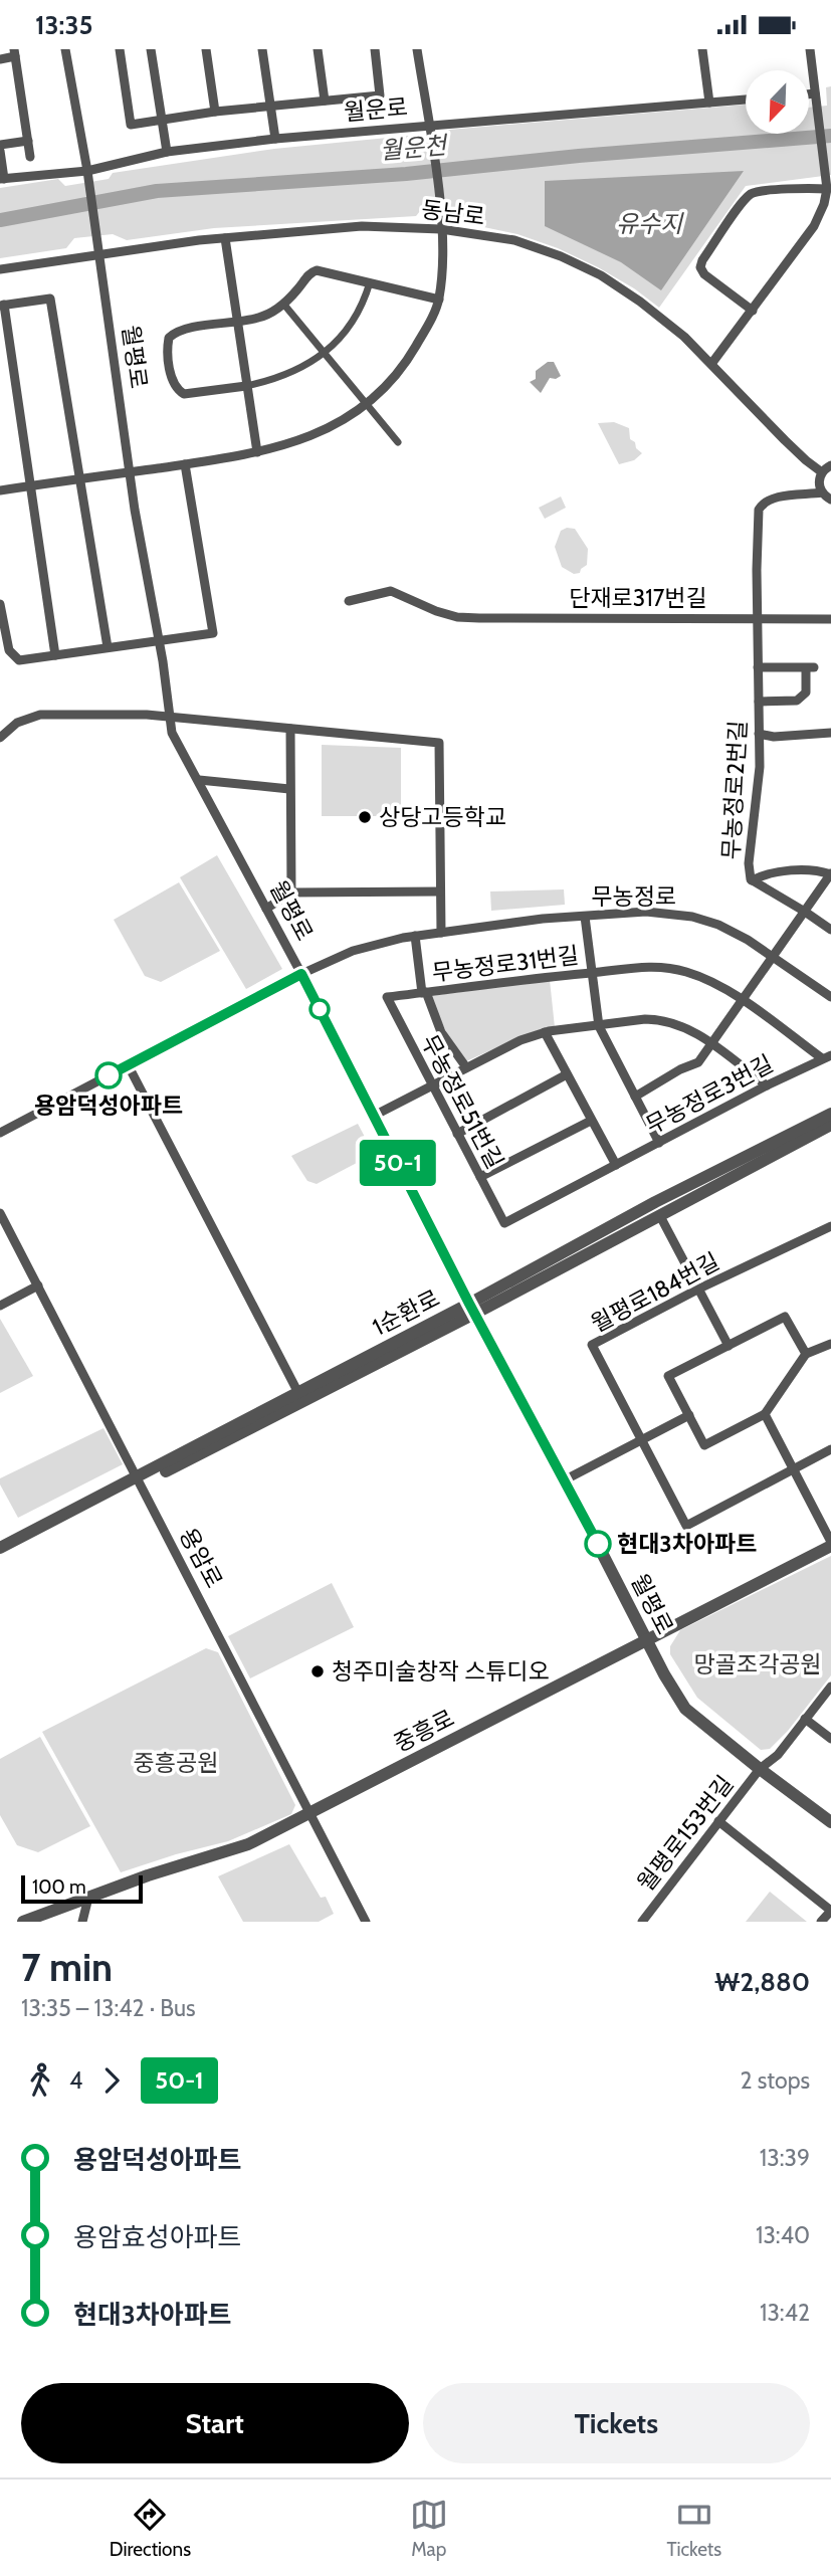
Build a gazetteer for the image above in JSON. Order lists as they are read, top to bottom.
{
  "streets": {
    "street": [
      "월운로",
      "동남로",
      "월평로",
      "단재로317번길",
      "무농정로2번길",
      "무농정로",
      "무농정로31번길",
      "무농정로3번길",
      "무농정로51번길",
      "월평로184번길",
      "1순환로",
      "용암로",
      "중흥로",
      "월평로153번길"
    ]
  },
  "crossings": [
    ["월운로", "월평로"],
    ["동남로", "월평로"],
    ["월평로", "무농정로"],
    ["월평로", "1순환로"],
    ["월평로", "중흥로"],
    ["월평로", "월평로153번길"],
    ["단재로317번길", "무농정로2번길"],
    ["무농정로", "무농정로31번길"],
    ["무농정로31번길", "무농정로3번길"],
    ["무농정로31번길", "무농정로51번길"],
    ["무농정로3번길", "무농정로51번길"],
    ["1순환로", "용암로"],
    ["용암로", "중흥로"]
  ],
  "water": ["월운천", "유수지"],
  "parks": ["망골조각공원", "중흥공원"],
  "places": [
    "상당고등학교",
    "용암덕성아파트",
    "현대3차아파트",
    "청주미술창작 스튜디오"
  ],
  "lines": ["bus line 50-1"],
  "scale_bar": "100 m",
  "north": "bottom left",
  "page": {
    "status": "13:35",
    "on_map": "50-1",
    "scale": "100 m",
    "heading": ["7 min", "13:35 – 13:42 · Bus", "₩2,880"],
    "legs": ["4", "50-1", "2 stops"],
    "list": [
      {
        "name": "용암덕성아파트",
        "value": "13:39"
      },
      {
        "name": "용암효성아파트",
        "value": "13:40"
      },
      {
        "name": "현대3차아파트",
        "value": "13:42"
      }
    ],
    "buttons": ["Start", "Tickets"],
    "tabs": ["Directions", "Map", "Tickets"]
  }
}
